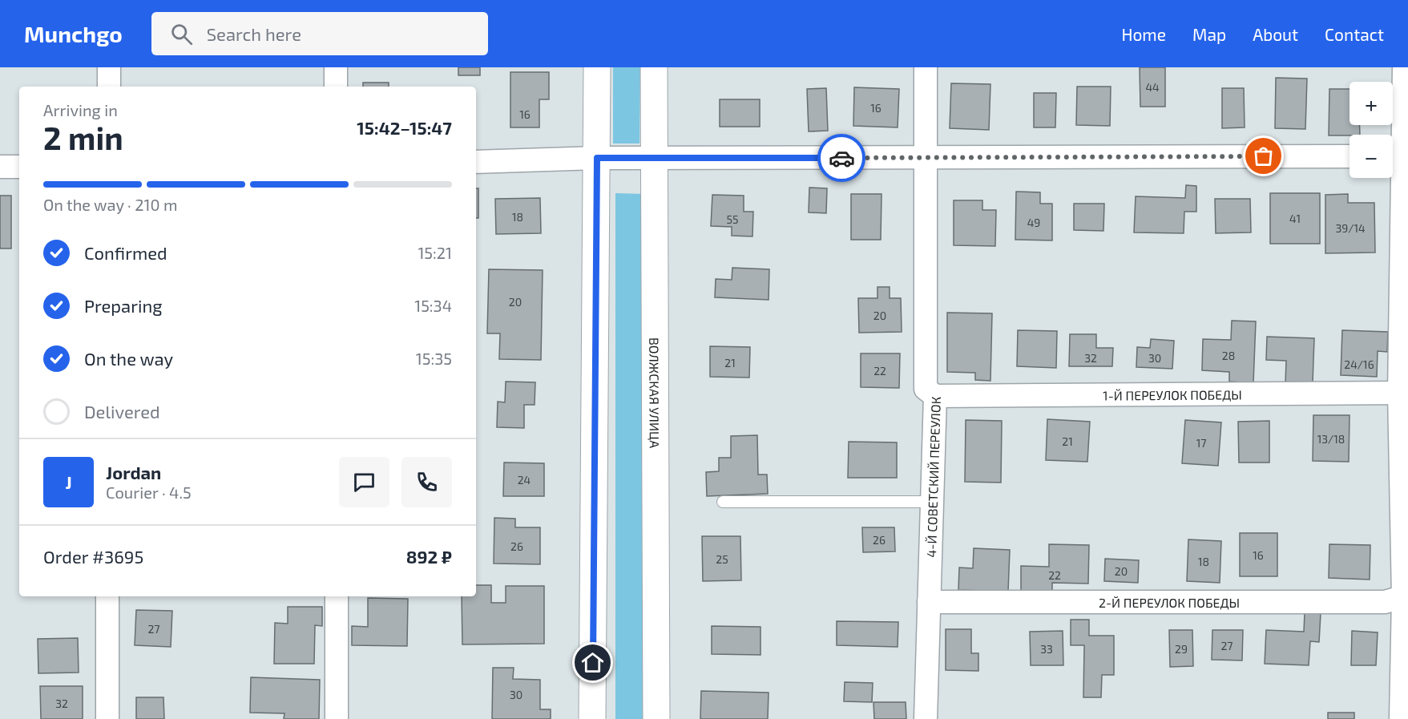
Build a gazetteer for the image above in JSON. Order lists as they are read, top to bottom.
{
  "streets": {
    "main road": ["ВОЛЖСКАЯ УЛИЦА"],
    "street": ["1-Й ПЕРЕУЛОК ПОБЕДЫ", "4-Й СОВЕТСКИЙ ПЕРЕУЛОК", "2-Й ПЕРЕУЛОК ПОБЕДЫ"]
  },
  "crossings": [
    ["1-Й ПЕРЕУЛОК ПОБЕДЫ", "4-Й СОВЕТСКИЙ ПЕРЕУЛОК"],
    ["4-Й СОВЕТСКИЙ ПЕРЕУЛОК", "2-Й ПЕРЕУЛОК ПОБЕДЫ"]
  ],
  "house_numbers": [
    "44",
    "16",
    "16",
    "18",
    "41",
    "55",
    "49",
    "39/14",
    "20",
    "20",
    "28",
    "32",
    "30",
    "21",
    "24/16",
    "22",
    "13/18",
    "21",
    "17",
    "24",
    "26",
    "26",
    "16",
    "25",
    "18",
    "20",
    "22",
    "27",
    "27",
    "33",
    "29",
    "30",
    "32"
  ],
  "page": {
    "header": "Munchgo",
    "search": "Search here",
    "nav": [
      "Home",
      "Map",
      "About",
      "Contact"
    ],
    "map_buttons": ["+", "−"],
    "heading": ["2 min", "Arriving in", "15:42–15:47"],
    "panel": [
      "Jordan",
      "Courier · 4.5",
      "Order #3695",
      "892 ₽"
    ],
    "bar": "On the way · 210 m",
    "list": [
      ["Confirmed", "15:21"],
      ["Preparing", "15:34"],
      ["On the way", "15:35"],
      "Delivered"
    ],
    "round": "J"
  }
}
